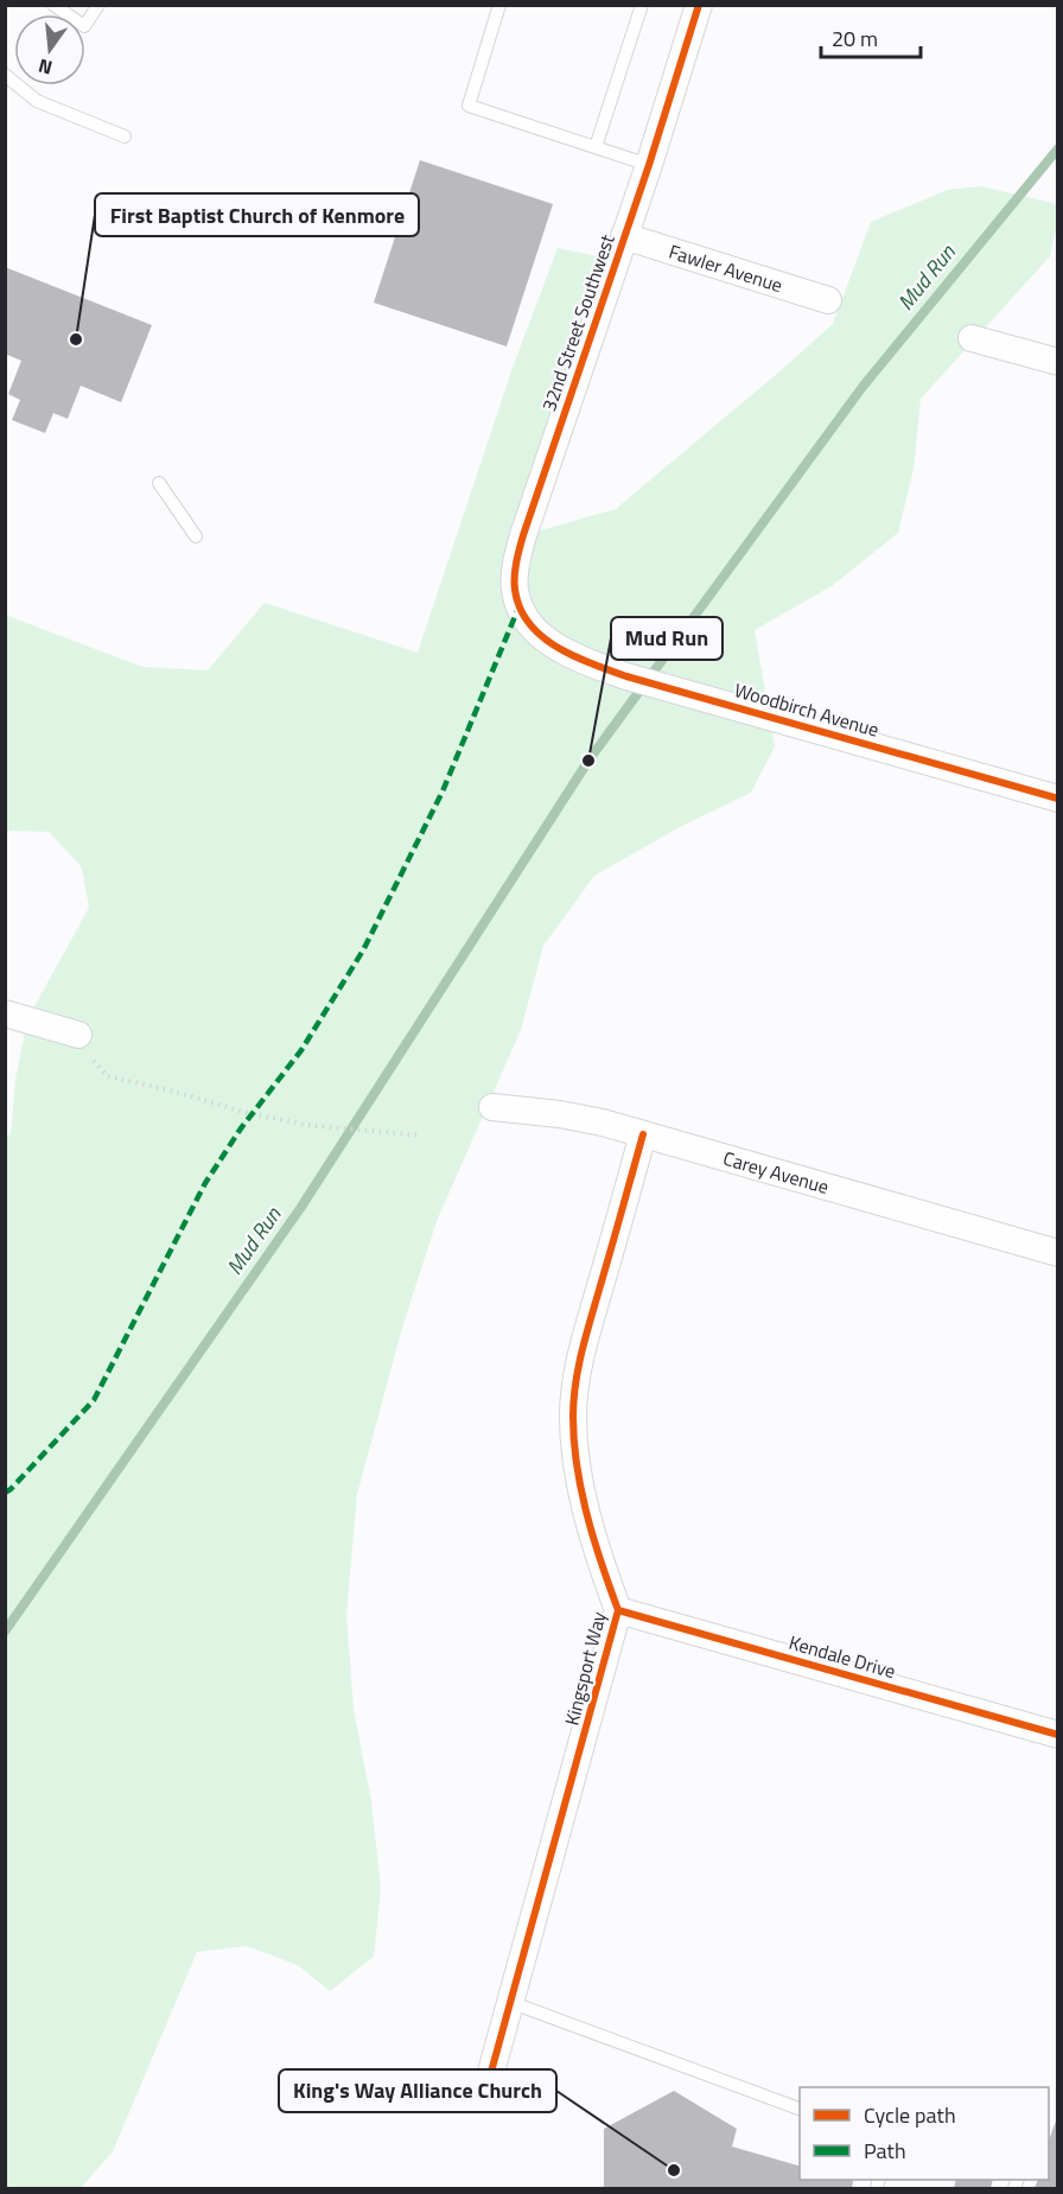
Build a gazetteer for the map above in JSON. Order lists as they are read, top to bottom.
{
  "streets": {
    "street": [
      "Fawler Avenue",
      "32nd Street Southwest",
      "Woodbirch Avenue",
      "Carey Avenue",
      "Kendale Drive",
      "Kingsport Way"
    ]
  },
  "crossings": [
    ["Fawler Avenue", "32nd Street Southwest"],
    ["32nd Street Southwest", "Woodbirch Avenue"],
    ["Carey Avenue", "Kingsport Way"],
    ["Kendale Drive", "Kingsport Way"]
  ],
  "water": ["Mud Run"],
  "places": ["First Baptist Church of Kenmore", "Mud Run", "King's Way Alliance Church"],
  "legend": ["Cycle path", "Path"],
  "scale_bar": "20 m",
  "north": "bottom"
}
